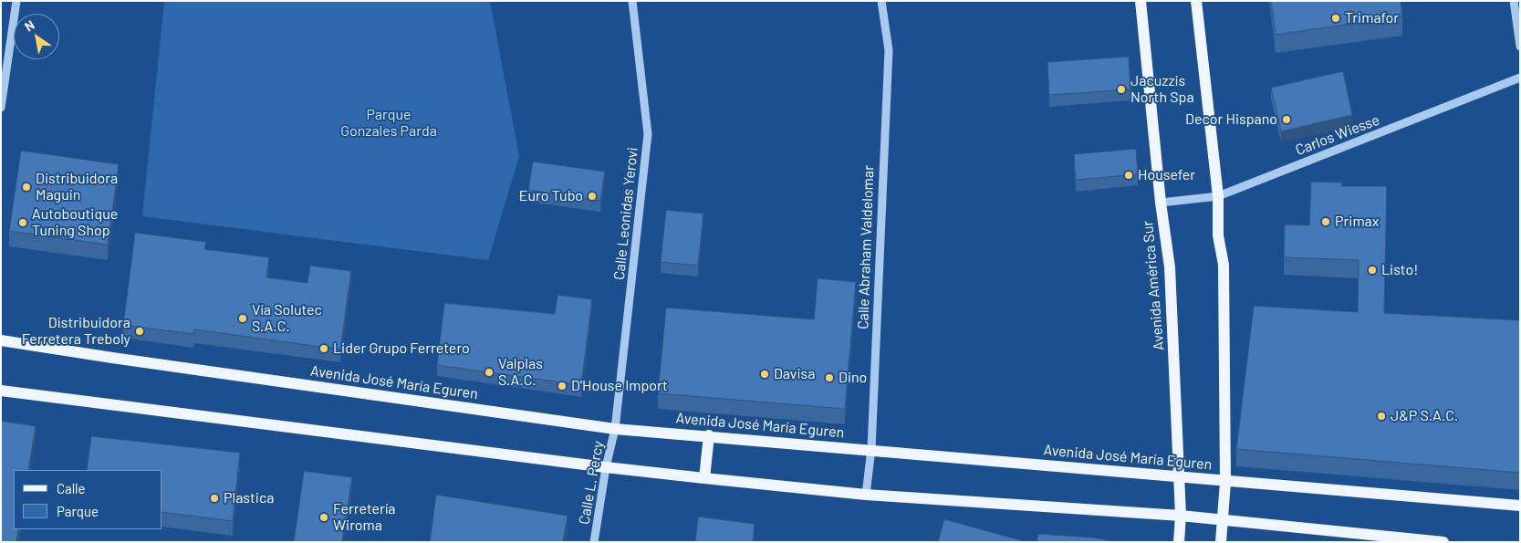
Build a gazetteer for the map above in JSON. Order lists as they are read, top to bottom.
{
  "streets": {
    "main road": ["Avenida América Sur", "Avenida José María Eguren"],
    "street": [
      "Carlos Wiesse",
      "Calle Leonidas Yerovi",
      "Calle Abraham Valdelomar",
      "Calle L. Percy"
    ]
  },
  "crossings": [
    ["Carlos Wiesse", "Avenida América Sur"],
    ["Calle Leonidas Yerovi", "Avenida José María Eguren"],
    ["Calle Leonidas Yerovi", "Calle L. Percy"],
    ["Calle Abraham Valdelomar", "Avenida José María Eguren"],
    ["Avenida América Sur", "Avenida José María Eguren"],
    ["Avenida José María Eguren", "Calle L. Percy"]
  ],
  "parks": ["Parque Gonzales Parda"],
  "places": [
    "Trimafor",
    "Jacuzzis North Spa",
    "Decor Hispano",
    "Housefer",
    "Distribuidora Maguin",
    "Euro Tubo",
    "Primax",
    "Autoboutique Tuning Shop",
    "Listo!",
    "Vía Solutec S.A.C.",
    "Distribuidora Ferretera Treboly",
    "Lider Grupo Ferretero",
    "Valplas S.A.C.",
    "Davisa",
    "Dino",
    "D'House Import",
    "J&P S.A.C.",
    "Plastica",
    "Ferretería Wiroma"
  ],
  "legend": ["Calle", "Parque"],
  "north": "top left"
}
